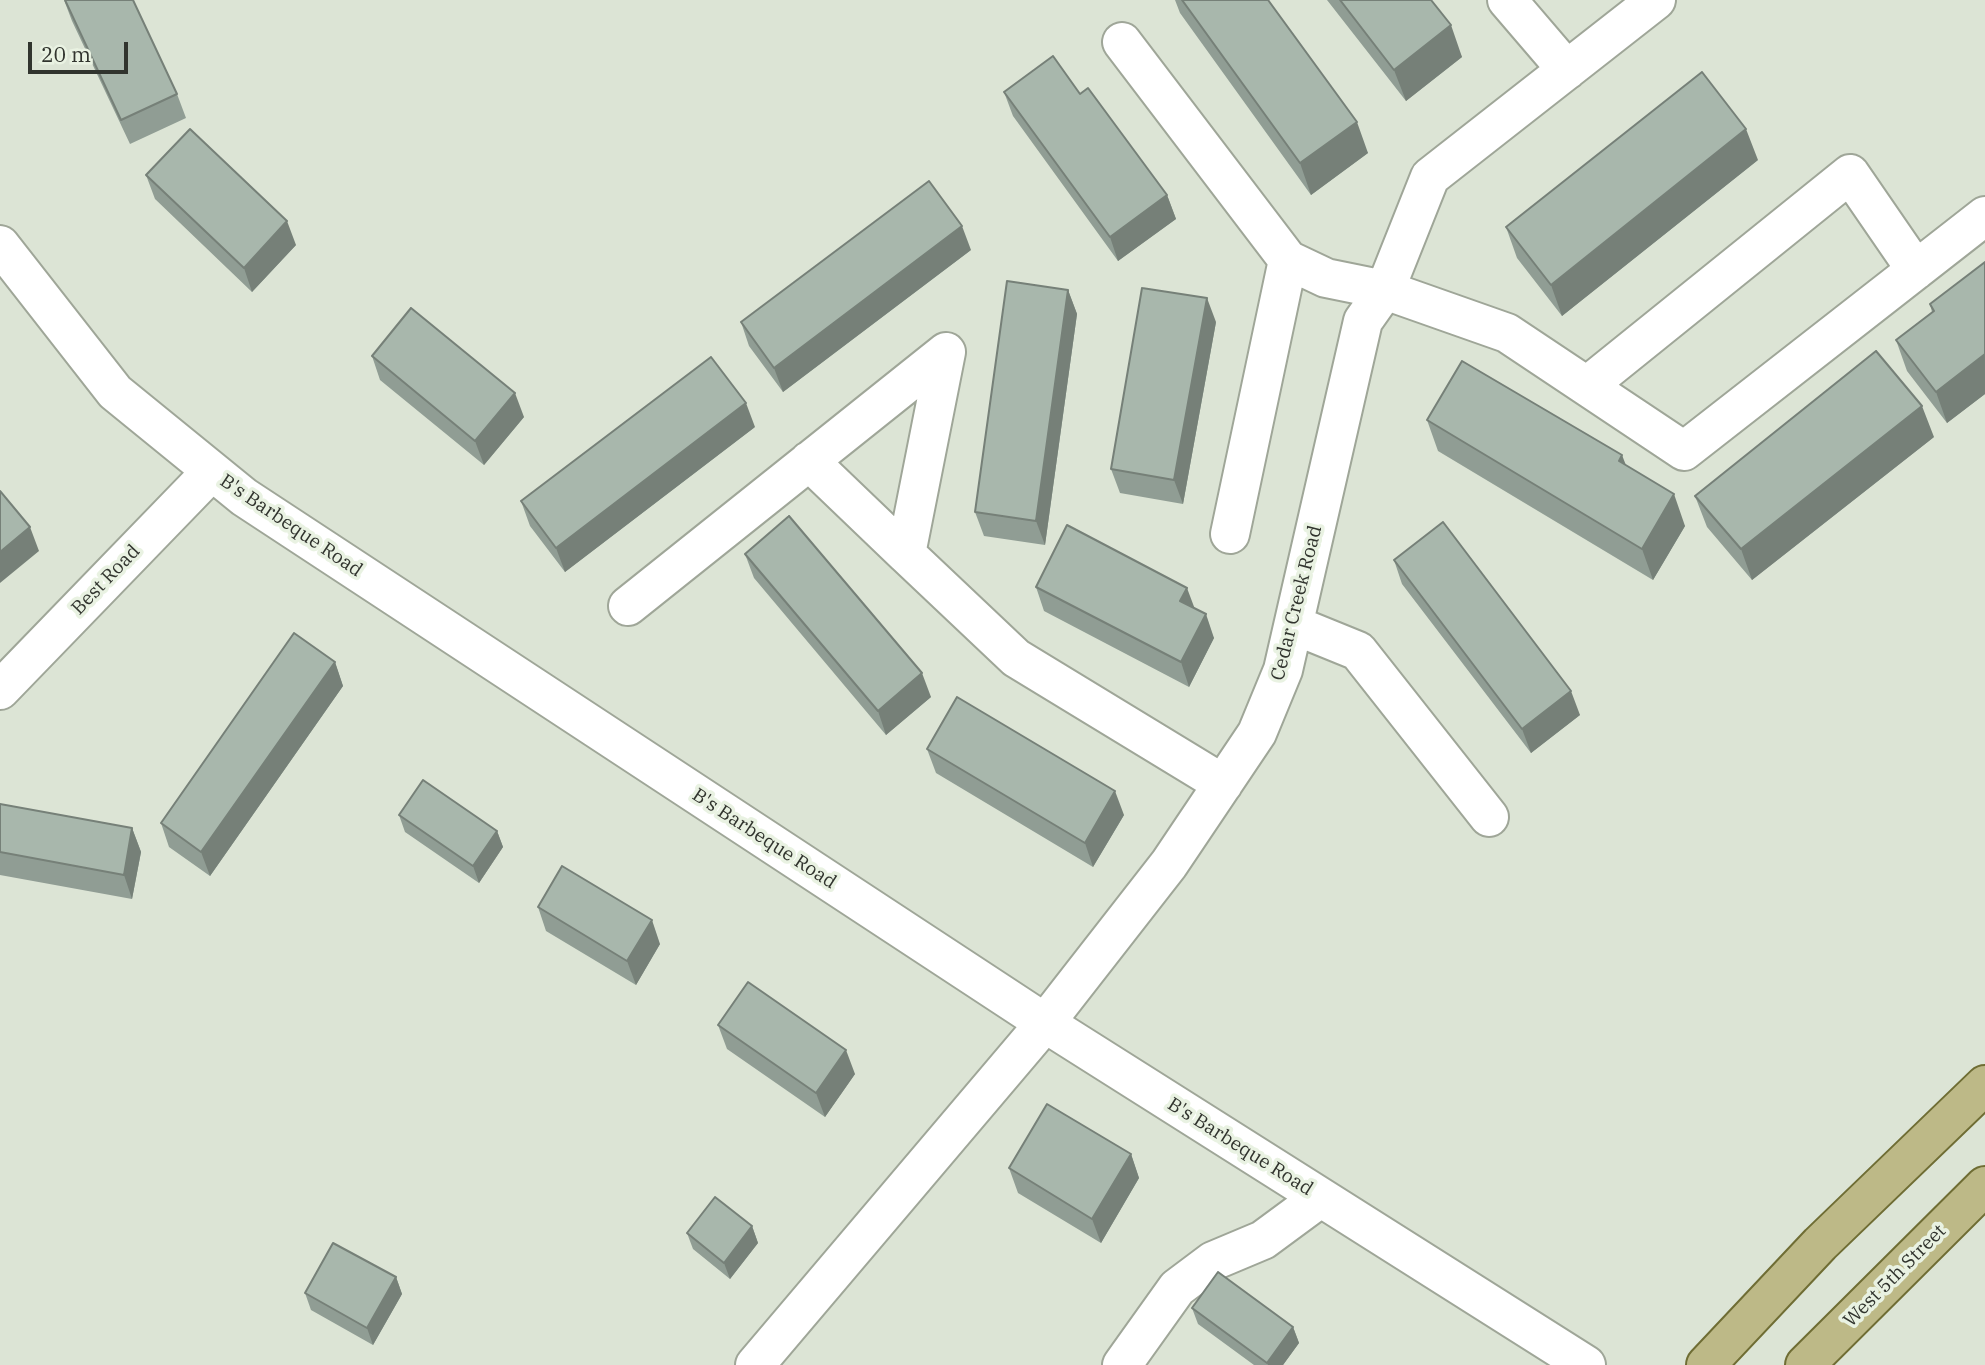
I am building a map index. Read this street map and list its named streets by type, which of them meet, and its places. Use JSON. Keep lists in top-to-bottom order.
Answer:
{
  "streets": {
    "main road": ["West 5th Street"],
    "street": ["B's Barbeque Road", "Best Road", "Cedar Creek Road"]
  },
  "crossings": [
    ["B's Barbeque Road", "Best Road"],
    ["B's Barbeque Road", "Cedar Creek Road"]
  ],
  "scale_bar": "20 m"
}
